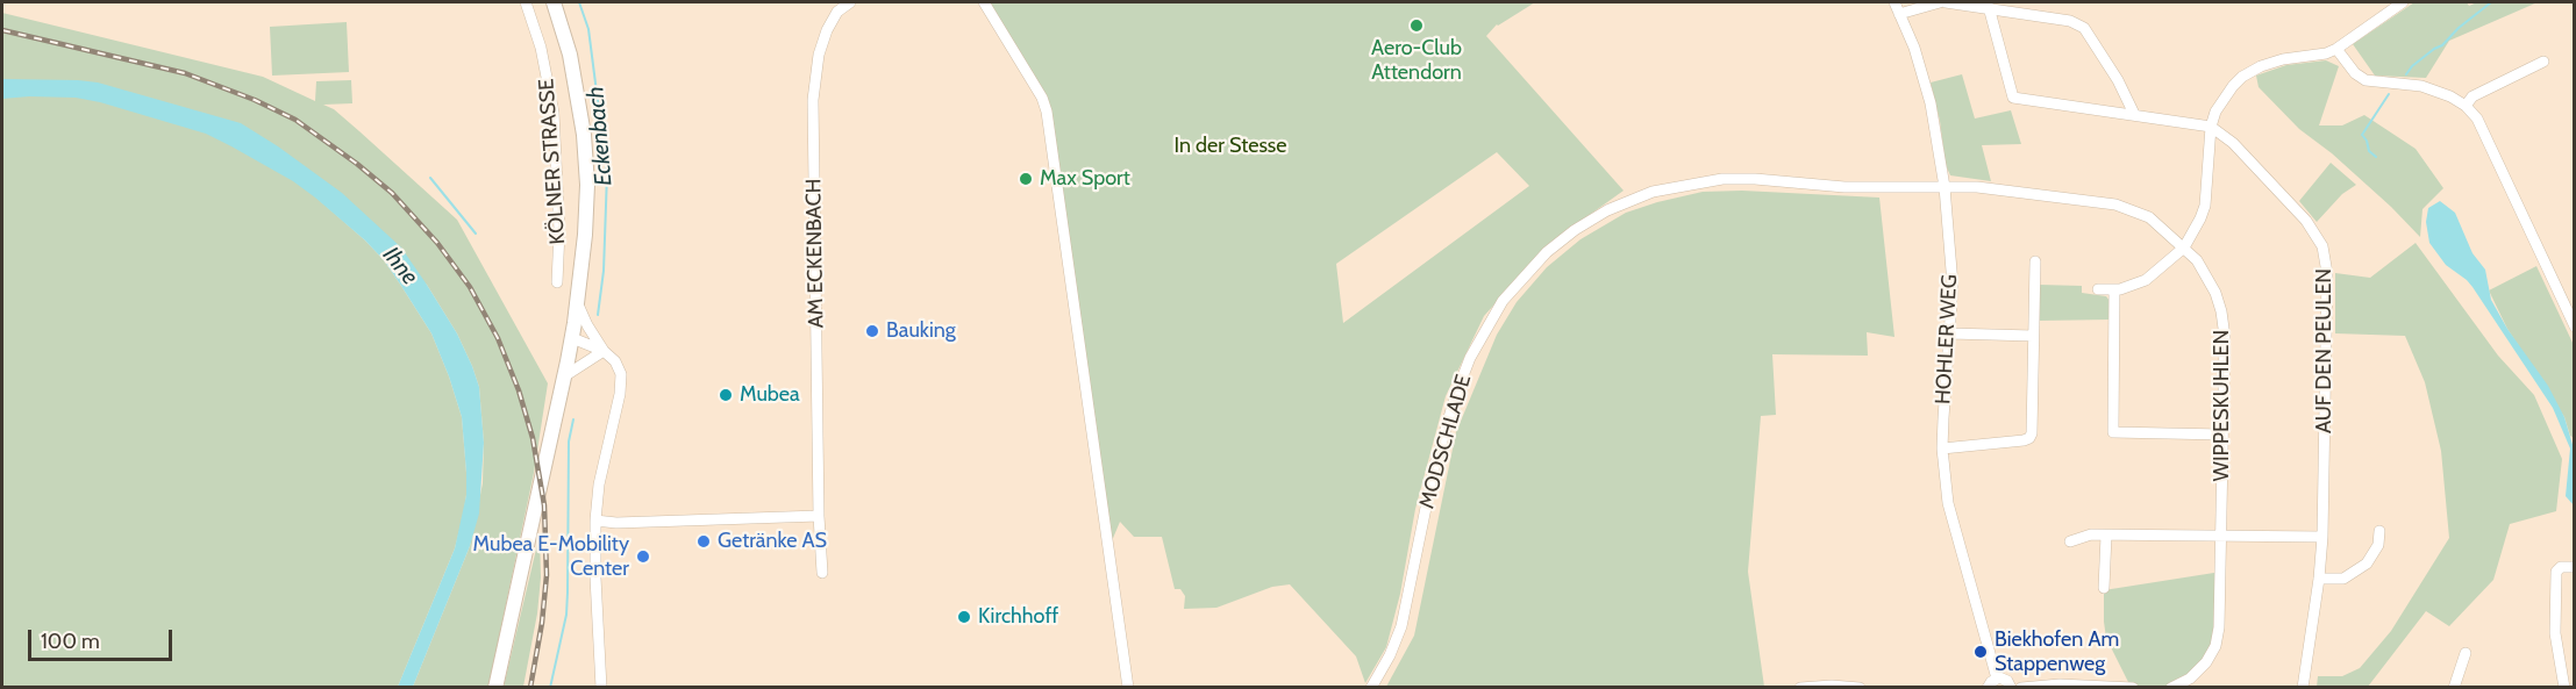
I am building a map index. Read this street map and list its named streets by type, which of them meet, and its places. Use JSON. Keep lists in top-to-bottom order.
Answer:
{
  "streets": {
    "main road": ["KÖLNER STRASSE"],
    "street": [
      "AM ECKENBACH",
      "HOHLER WEG",
      "AUF DEN PEULEN",
      "WIPPESKUHLEN",
      "MODSCHLADE"
    ]
  },
  "crossings": [
    ["HOHLER WEG", "WIPPESKUHLEN"],
    ["HOHLER WEG", "MODSCHLADE"],
    ["WIPPESKUHLEN", "MODSCHLADE"]
  ],
  "water": ["Eckenbach", "Ihne"],
  "parks": ["In der Stesse"],
  "places": [
    "Aero-Club Attendorn",
    "Max Sport",
    "Bauking",
    "Mubea",
    "Getränke AS",
    "Mubea E-Mobility Center",
    "Kirchhoff",
    "Biekhofen Am Stappenweg"
  ],
  "scale_bar": "100 m"
}
